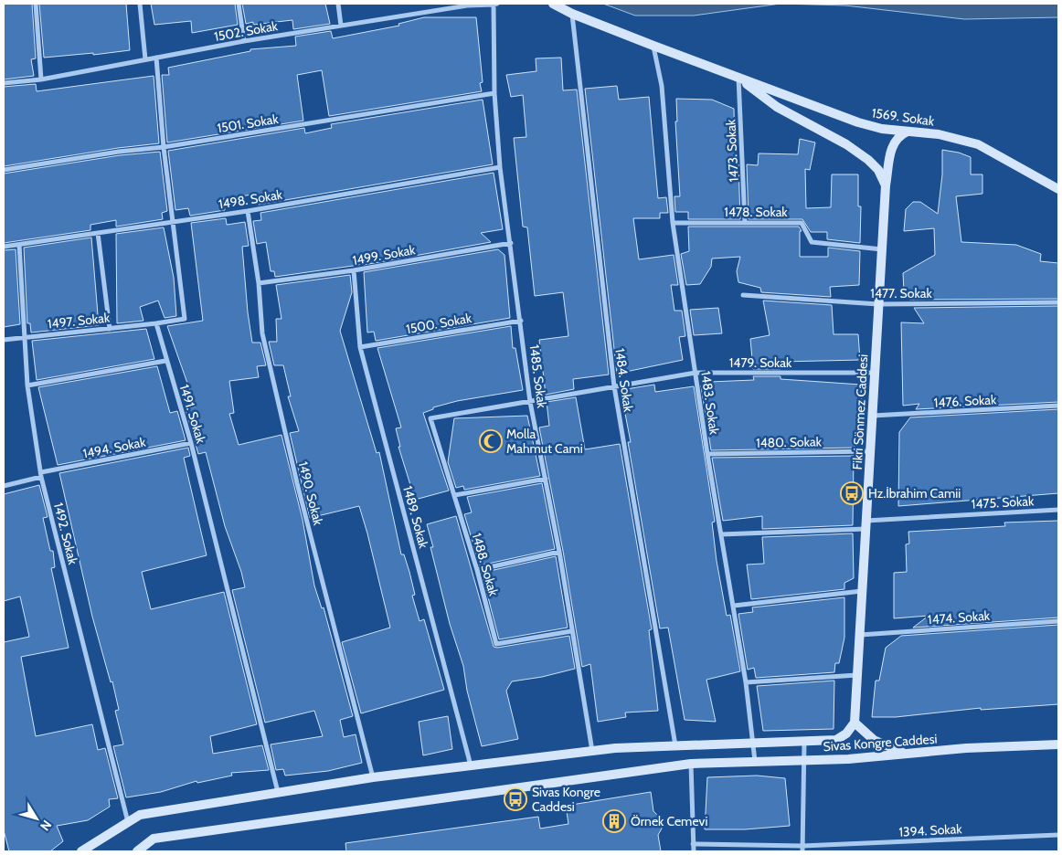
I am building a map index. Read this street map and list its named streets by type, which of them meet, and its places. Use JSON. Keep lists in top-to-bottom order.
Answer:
{
  "streets": {
    "main road": ["1569. Sokak", "Fikri Sönmez Caddesi", "Sivas Kongre Caddesi"],
    "street": [
      "1502. Sokak",
      "1501. Sokak",
      "1473. Sokak",
      "1498. Sokak",
      "1478. Sokak",
      "1499. Sokak",
      "1477. Sokak",
      "1497. Sokak",
      "1500. Sokak",
      "1479. Sokak",
      "1485. Sokak",
      "1484. Sokak",
      "1476. Sokak",
      "1483. Sokak",
      "1491. Sokak",
      "1480. Sokak",
      "1494. Sokak",
      "1490. Sokak",
      "1475. Sokak",
      "1489. Sokak",
      "1492. Sokak",
      "1488. Sokak",
      "1474. Sokak",
      "1394. Sokak"
    ]
  },
  "crossings": [
    ["1502. Sokak", "1485. Sokak"],
    ["1569. Sokak", "1473. Sokak"],
    ["1569. Sokak", "1484. Sokak"],
    ["1569. Sokak", "1483. Sokak"],
    ["1569. Sokak", "Fikri Sönmez Caddesi"],
    ["1501. Sokak", "1485. Sokak"],
    ["1473. Sokak", "1478. Sokak"],
    ["1498. Sokak", "1485. Sokak"],
    ["1498. Sokak", "1490. Sokak"],
    ["1498. Sokak", "1492. Sokak"],
    ["1478. Sokak", "1483. Sokak"],
    ["1478. Sokak", "Fikri Sönmez Caddesi"],
    ["1499. Sokak", "1485. Sokak"],
    ["1499. Sokak", "1490. Sokak"],
    ["1499. Sokak", "1489. Sokak"],
    ["1477. Sokak", "Fikri Sönmez Caddesi"],
    ["1497. Sokak", "1491. Sokak"],
    ["1497. Sokak", "1492. Sokak"],
    ["1500. Sokak", "1485. Sokak"],
    ["1500. Sokak", "1489. Sokak"],
    ["1479. Sokak", "1485. Sokak"],
    ["1479. Sokak", "1484. Sokak"],
    ["1479. Sokak", "1483. Sokak"],
    ["1479. Sokak", "Fikri Sönmez Caddesi"],
    ["1479. Sokak", "1488. Sokak"],
    ["1485. Sokak", "1488. Sokak"],
    ["1485. Sokak", "Sivas Kongre Caddesi"],
    ["1484. Sokak", "Sivas Kongre Caddesi"],
    ["1476. Sokak", "Fikri Sönmez Caddesi"],
    ["1483. Sokak", "1480. Sokak"],
    ["1483. Sokak", "1475. Sokak"],
    ["1483. Sokak", "Sivas Kongre Caddesi"],
    ["Fikri Sönmez Caddesi", "1480. Sokak"],
    ["Fikri Sönmez Caddesi", "1475. Sokak"],
    ["Fikri Sönmez Caddesi", "1474. Sokak"],
    ["Fikri Sönmez Caddesi", "Sivas Kongre Caddesi"],
    ["1491. Sokak", "1494. Sokak"],
    ["1491. Sokak", "Sivas Kongre Caddesi"],
    ["1494. Sokak", "1492. Sokak"],
    ["1490. Sokak", "Sivas Kongre Caddesi"],
    ["1489. Sokak", "Sivas Kongre Caddesi"],
    ["1492. Sokak", "Sivas Kongre Caddesi"]
  ],
  "places": {
    "mosque": ["Molla Mahmut Cami"],
    "bus stop": ["Hz.İbrahim Camii", "Sivas Kongre Caddesi"],
    "building": ["Örnek Cemevi"]
  },
  "north": "bottom right"
}
